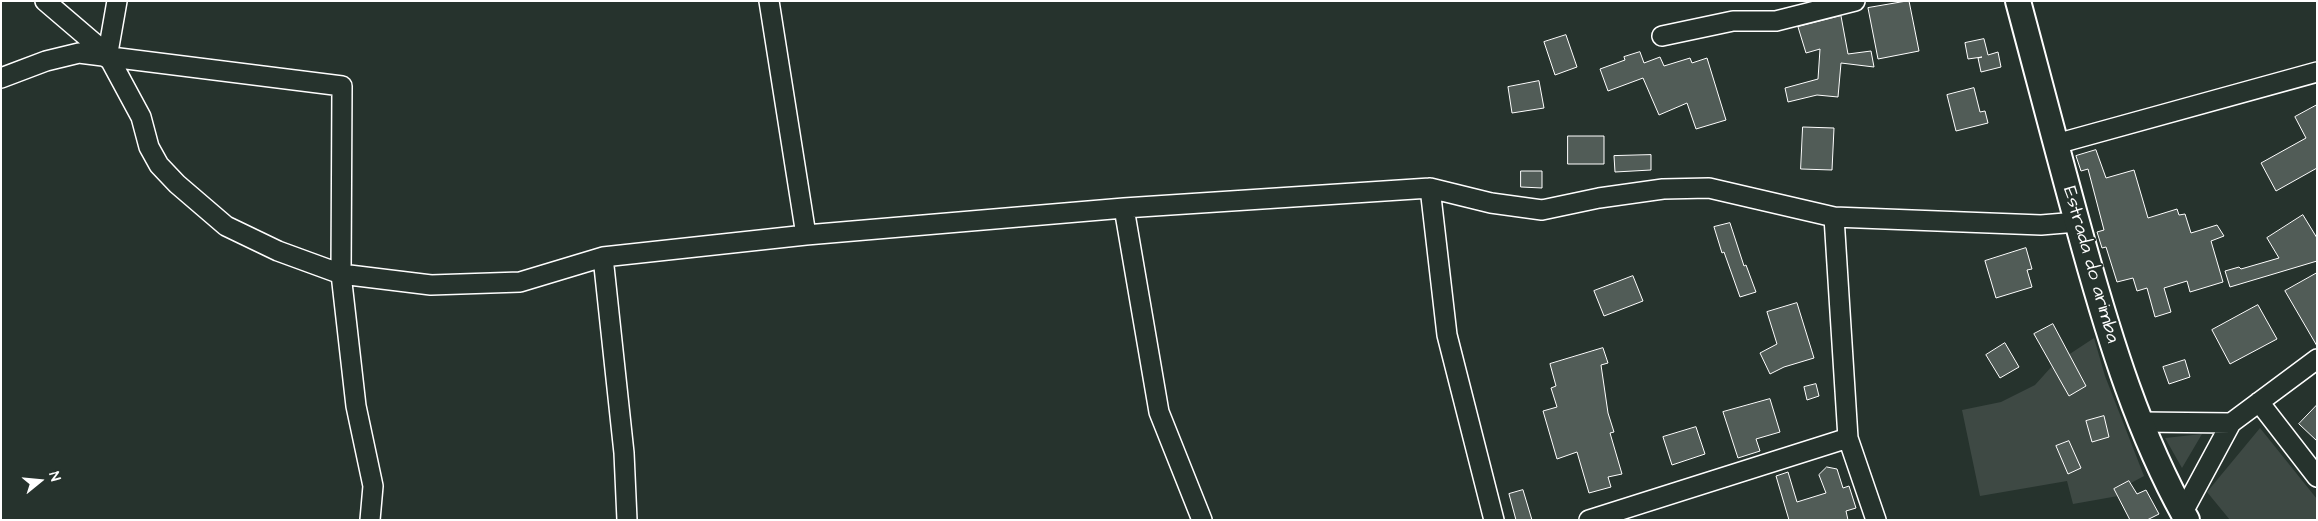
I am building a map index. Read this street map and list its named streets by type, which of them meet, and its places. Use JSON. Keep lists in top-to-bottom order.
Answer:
{
  "streets": {
    "main road": ["Estrada do arimba"]
  },
  "north": "right"
}
